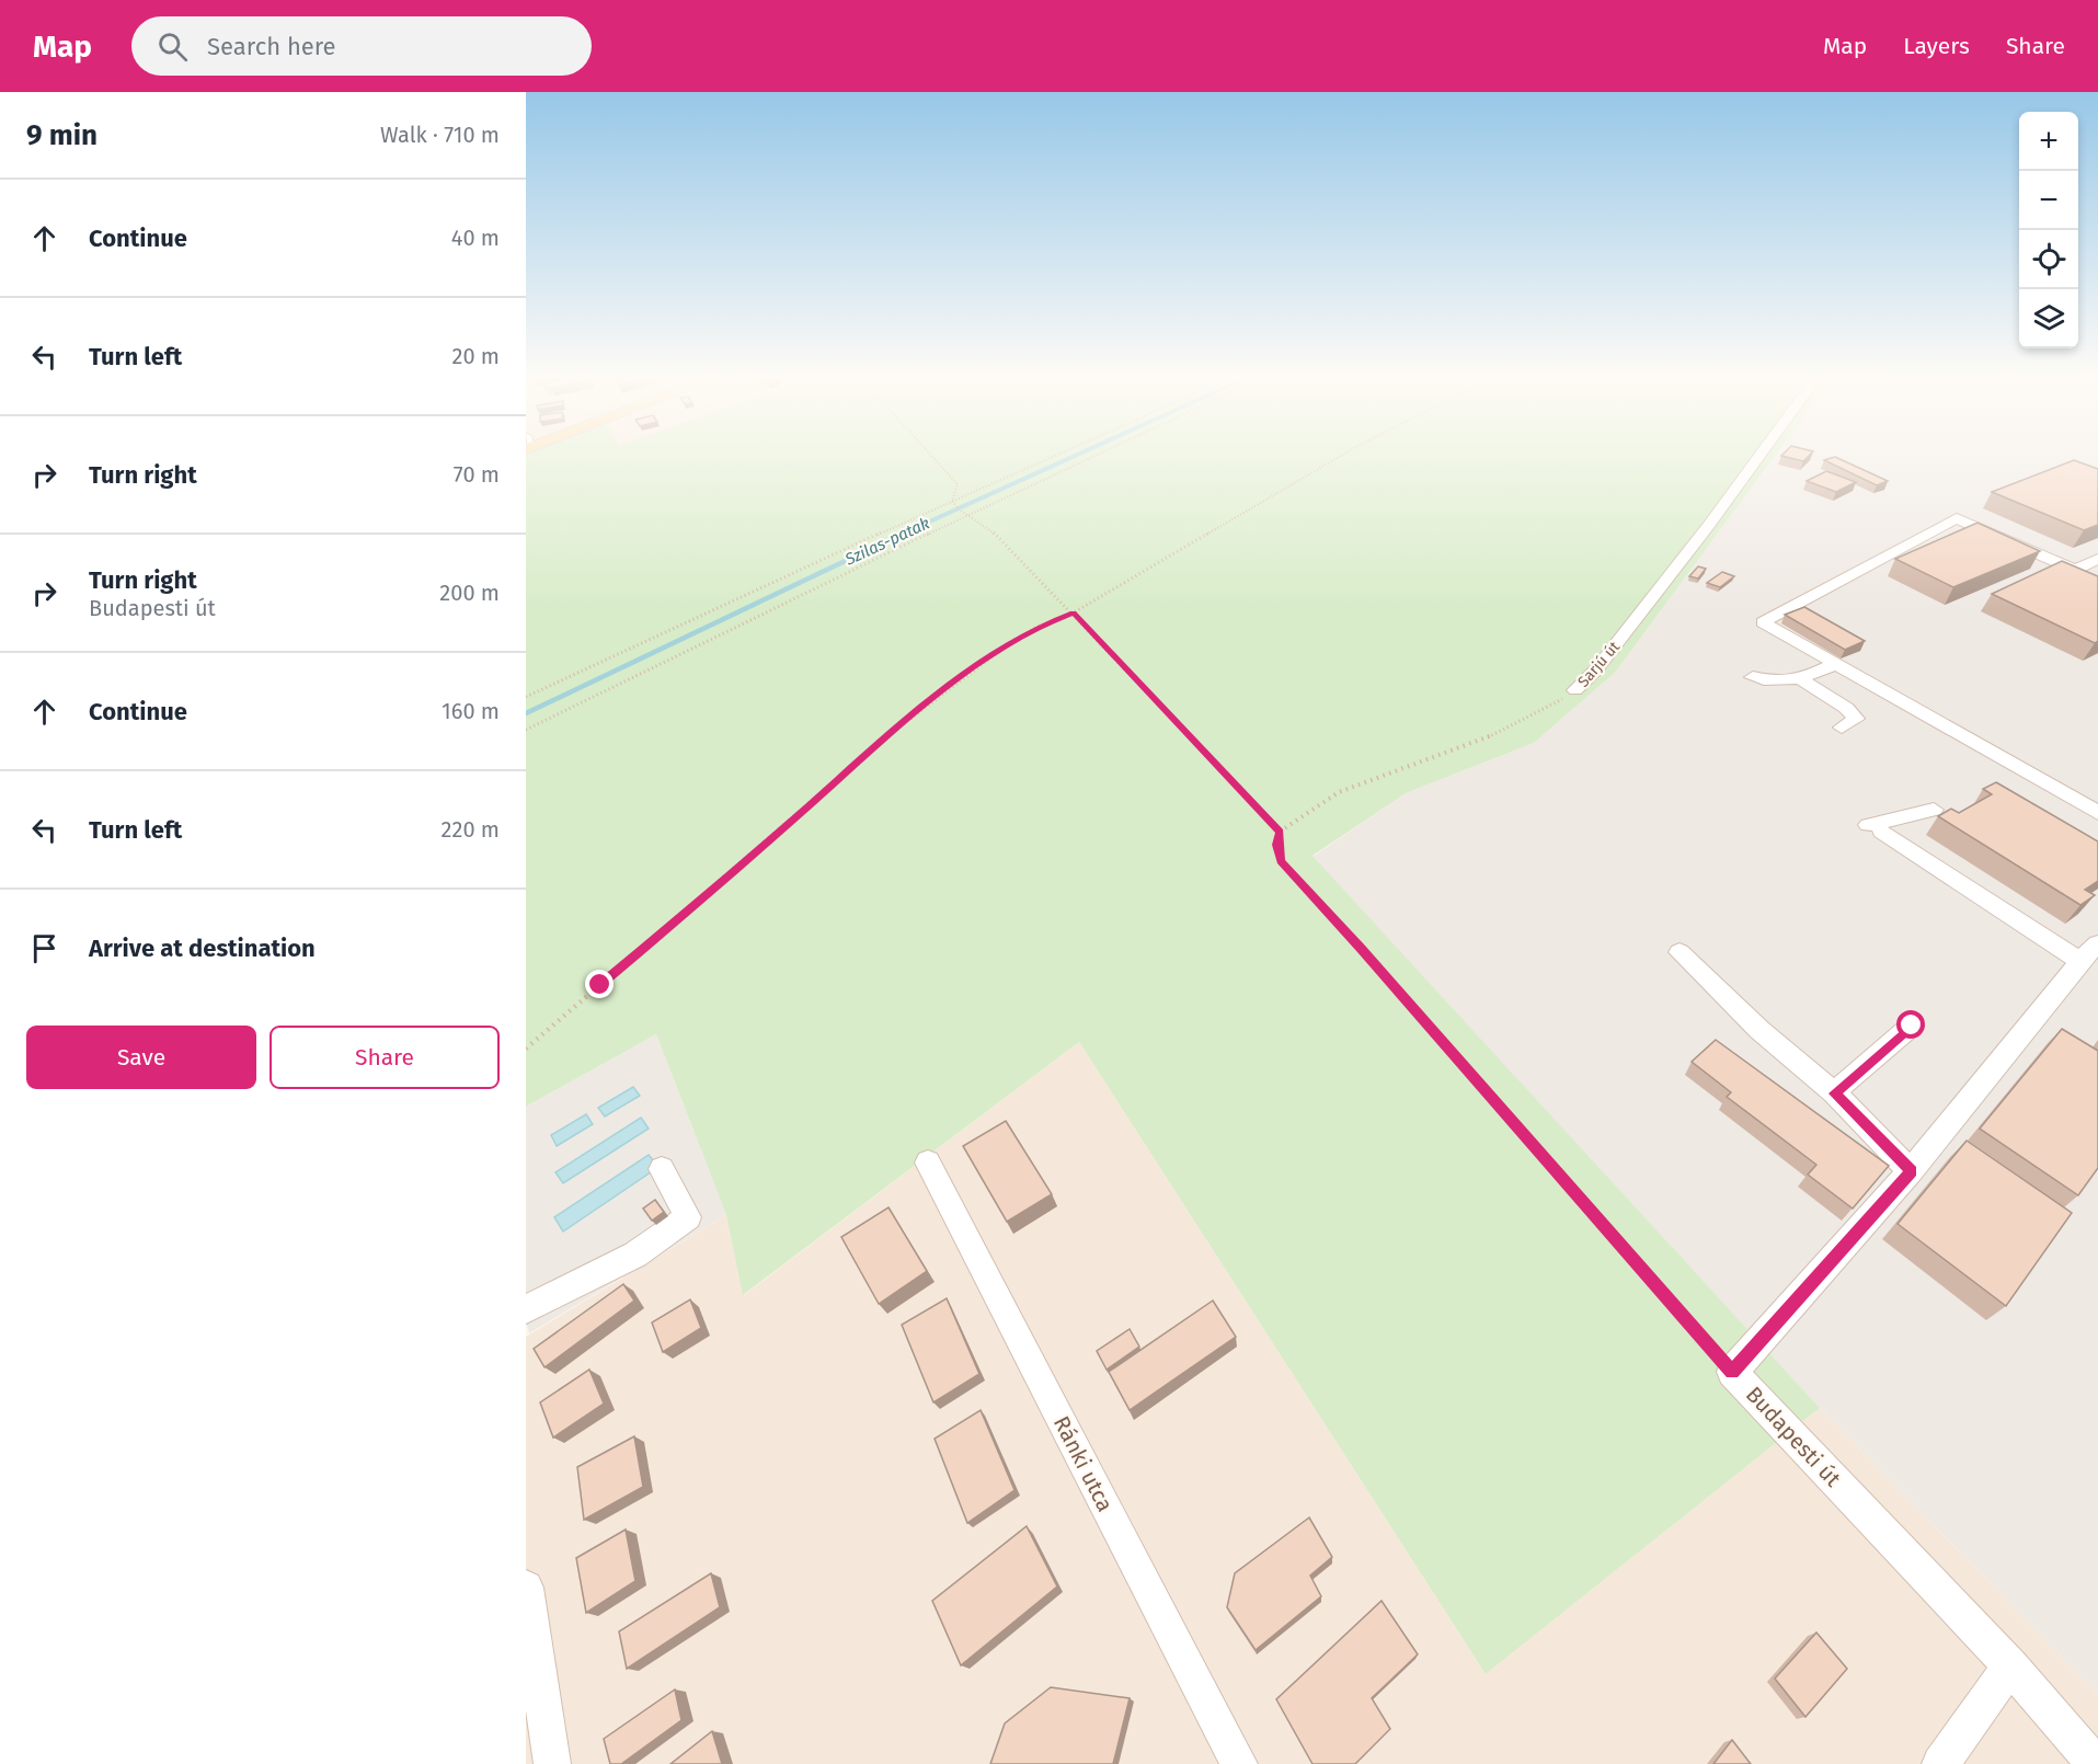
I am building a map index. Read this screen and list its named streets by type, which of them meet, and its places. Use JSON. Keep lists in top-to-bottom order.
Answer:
{
  "streets": {
    "street": ["Sarjú út", "Budapesti út", "Ránki utca"]
  },
  "crossings": [
    ["Sarjú út", "Budapesti út"]
  ],
  "water": ["Szilas-patak"],
  "page": {
    "header": "Map",
    "search": "Search here",
    "nav": ["Map", "Layers", "Share"],
    "heading": ["9 min", "Walk · 710 m"],
    "map_buttons": ["+", "−"],
    "list": [
      ["Continue", "40 m"],
      ["Turn left", "20 m"],
      ["Turn right", "70 m"],
      ["Turn right", "Budapesti út", "200 m"],
      ["Continue", "160 m"],
      ["Turn left", "220 m"],
      "Arrive at destination"
    ],
    "buttons": ["Save", "Share"]
  }
}
